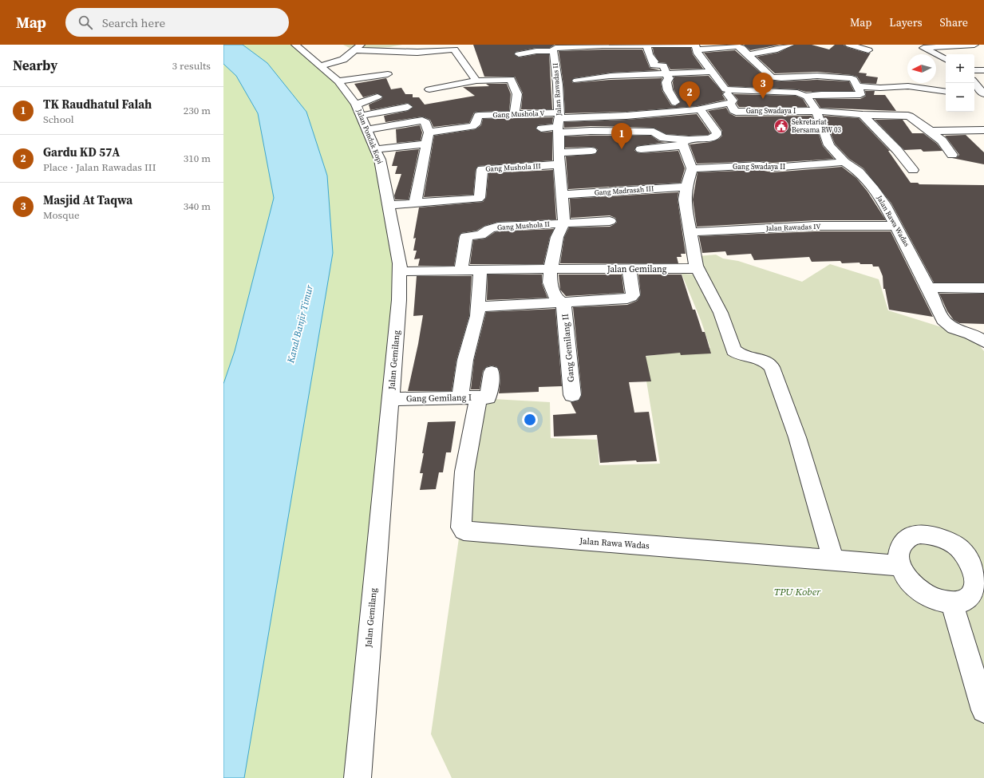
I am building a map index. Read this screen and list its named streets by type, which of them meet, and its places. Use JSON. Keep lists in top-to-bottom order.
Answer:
{
  "streets": {
    "street": [
      "Jalan Rawadas II",
      "Gang Swadaya I",
      "Gang Mushola V",
      "Jalan Pondak Kopi",
      "Gang Swadaya II",
      "Gang Mushola III",
      "Gang Madrasah III",
      "Jalan Rawa Wadas",
      "Gang Mushola II",
      "Jalan Rawadas IV",
      "Jalan Gemilang",
      "Gang Gemilang II",
      "Gang Gemilang I"
    ]
  },
  "crossings": [
    ["Jalan Rawadas II", "Gang Mushola V"],
    ["Jalan Rawadas II", "Gang Mushola III"],
    ["Jalan Rawadas II", "Gang Madrasah III"],
    ["Jalan Rawadas II", "Gang Mushola II"],
    ["Gang Swadaya I", "Jalan Rawa Wadas"],
    ["Jalan Pondak Kopi", "Jalan Gemilang"],
    ["Gang Swadaya II", "Jalan Rawa Wadas"],
    ["Jalan Rawa Wadas", "Jalan Rawadas IV"],
    ["Jalan Rawa Wadas", "Gang Gemilang I"],
    ["Gang Mushola II", "Jalan Gemilang"],
    ["Jalan Gemilang", "Gang Gemilang II"],
    ["Jalan Gemilang", "Gang Gemilang I"]
  ],
  "water": ["Kanal Banjir Timur"],
  "parks": ["TPU Kober"],
  "places": {
    "public building": ["Sekretariat Bersama RW 03"]
  },
  "north": "left",
  "page": {
    "header": "Map",
    "search": "Search here",
    "nav": ["Map", "Layers", "Share"],
    "heading": ["Nearby", "3 results"],
    "map_buttons": ["+", "−"],
    "pins": ["3", "2", "1"],
    "list": [
      {
        "mark": "1",
        "name": "TK Raudhatul Falah",
        "note": "School",
        "value": "230 m"
      },
      {
        "mark": "2",
        "name": "Gardu KD 57A",
        "note": "Place · Jalan Rawadas III",
        "value": "310 m"
      },
      {
        "mark": "3",
        "name": "Masjid At Taqwa",
        "note": "Mosque",
        "value": "340 m"
      }
    ]
  }
}
